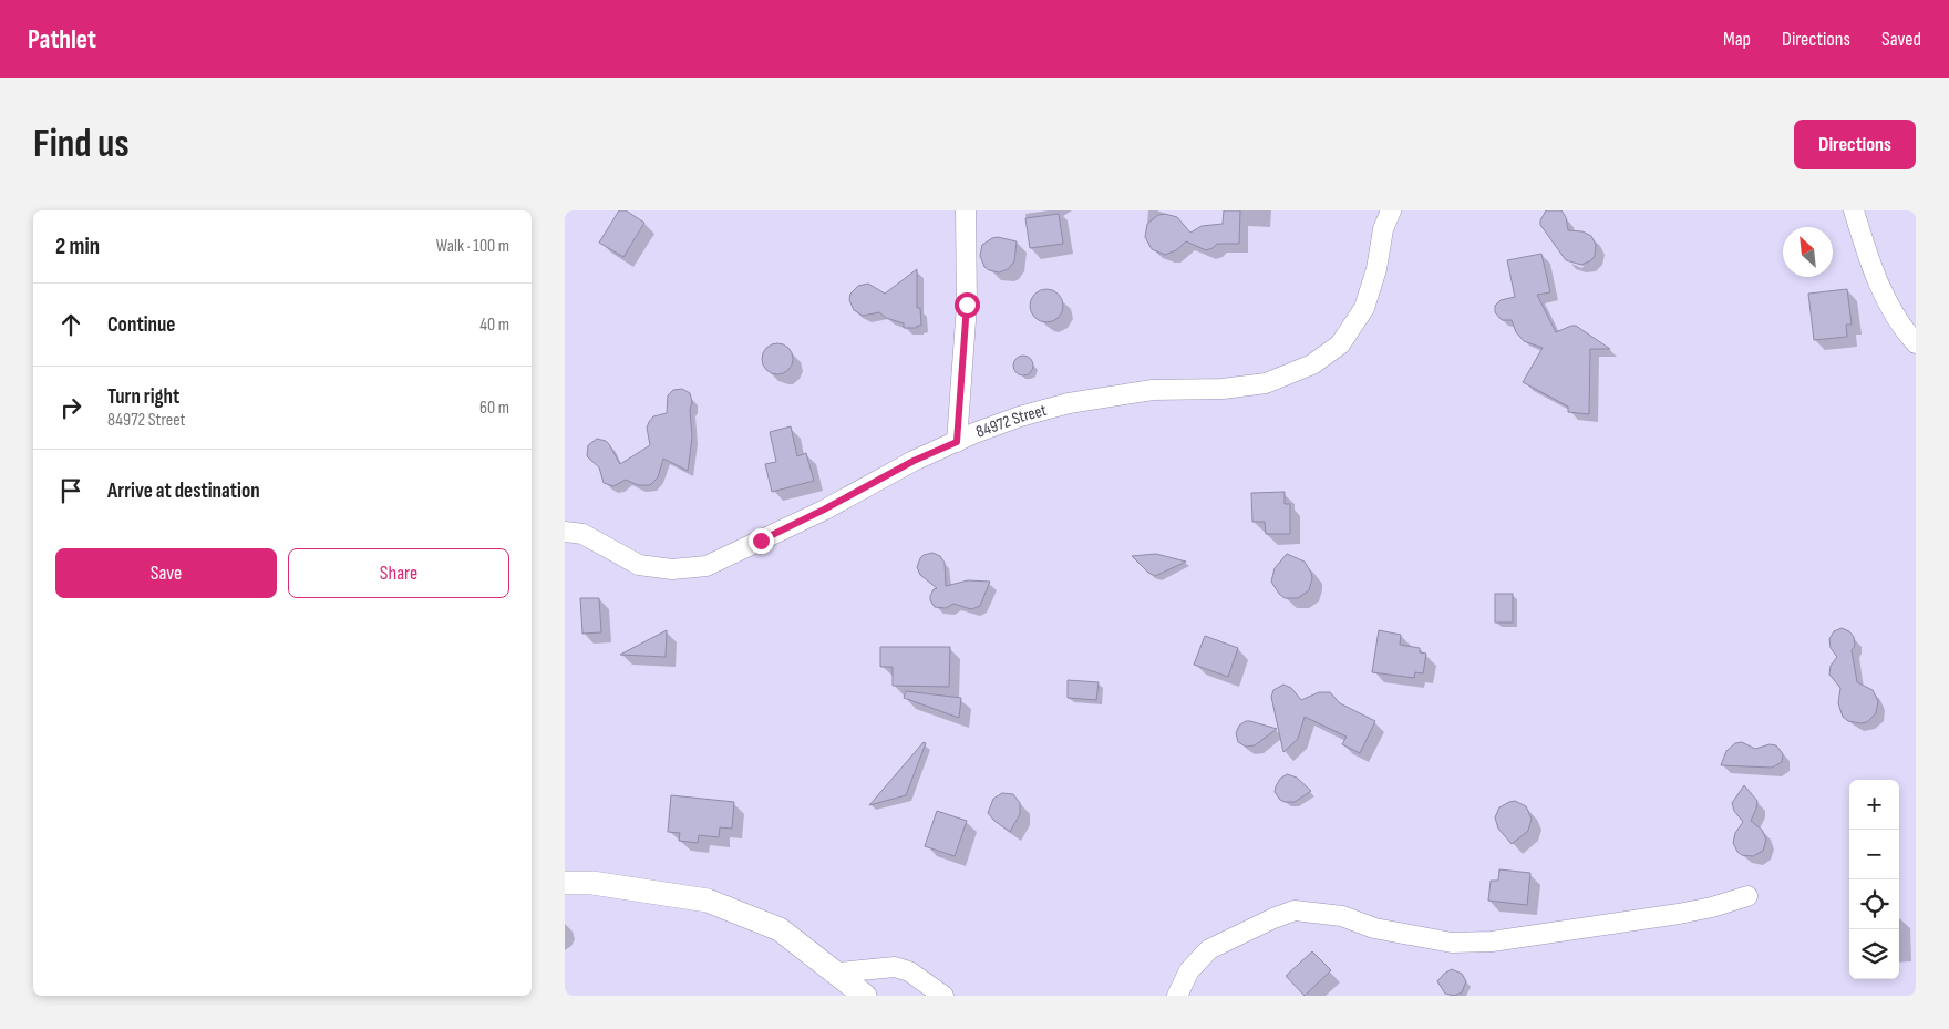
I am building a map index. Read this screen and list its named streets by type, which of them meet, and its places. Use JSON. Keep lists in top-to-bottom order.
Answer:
{
  "streets": {
    "street": ["84972 Street"]
  },
  "north": "top left",
  "page": {
    "header": "Pathlet",
    "nav": ["Map", "Directions", "Saved"],
    "buttons": [
      "Directions",
      ["Save", "Share"]
    ],
    "title": "Find us",
    "heading": ["2 min", "Walk · 100 m"],
    "list": [
      ["Continue", "40 m"],
      ["Turn right", "84972 Street", "60 m"],
      "Arrive at destination"
    ],
    "map_buttons": ["+", "−"]
  }
}
